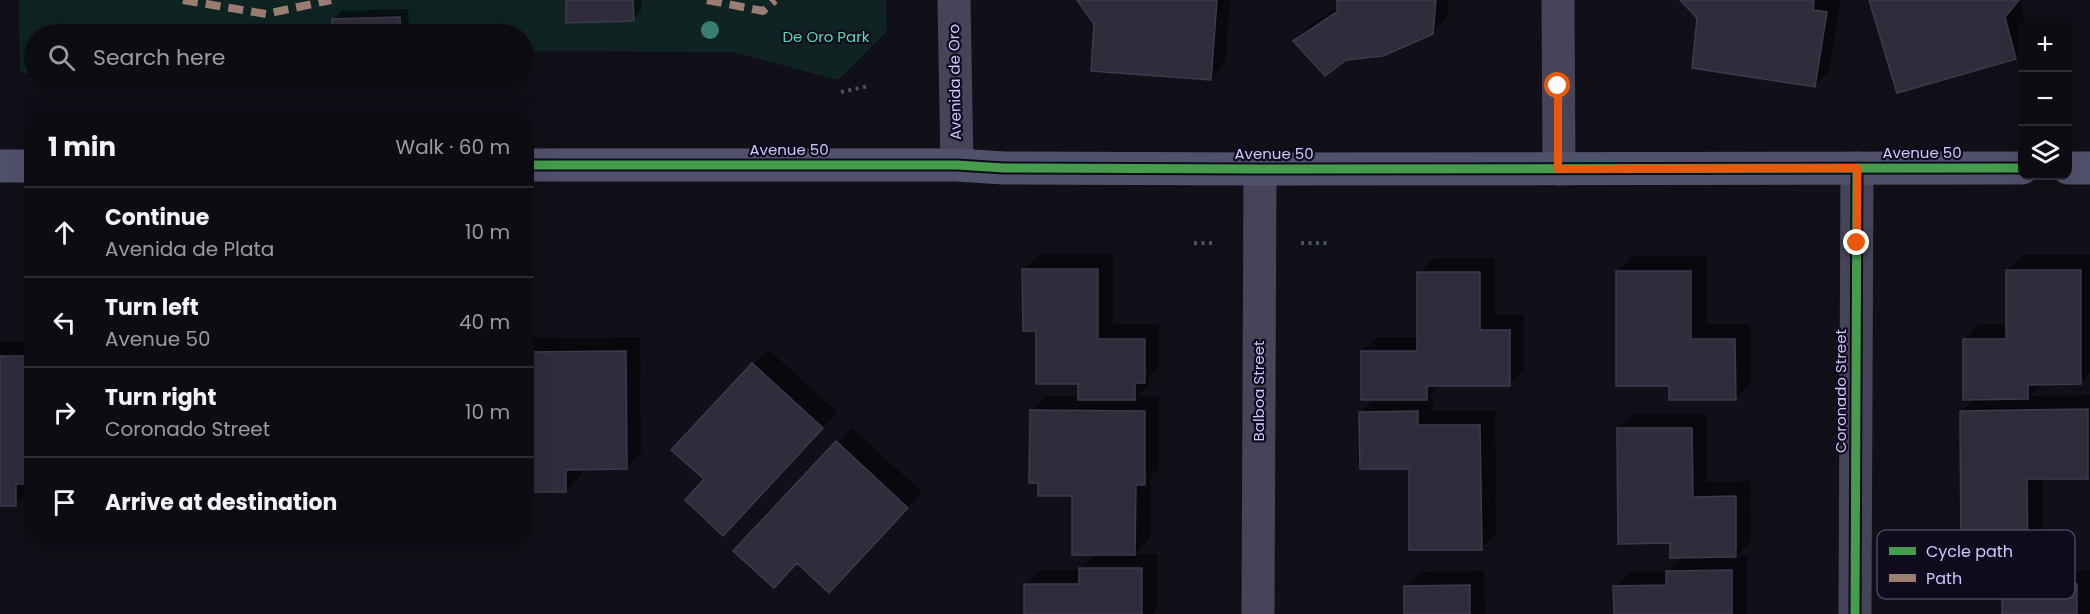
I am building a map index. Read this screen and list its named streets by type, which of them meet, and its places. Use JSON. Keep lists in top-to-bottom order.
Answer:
{
  "streets": {
    "main road": ["Avenue 50"],
    "street": ["Avenida de Oro", "Balboa Street", "Coronado Street"]
  },
  "crossings": [
    ["Avenida de Oro", "Avenue 50"],
    ["Avenue 50", "Balboa Street"],
    ["Avenue 50", "Coronado Street"]
  ],
  "parks": ["De Oro Park"],
  "legend": ["Cycle path", "Path"],
  "page": {
    "map_buttons": ["+", "−"],
    "search": "Search here",
    "heading": ["1 min", "Walk · 60 m"],
    "list": [
      ["Continue", "Avenida de Plata", "10 m"],
      ["Turn left", "Avenue 50", "40 m"],
      ["Turn right", "Coronado Street", "10 m"],
      "Arrive at destination"
    ]
  }
}
